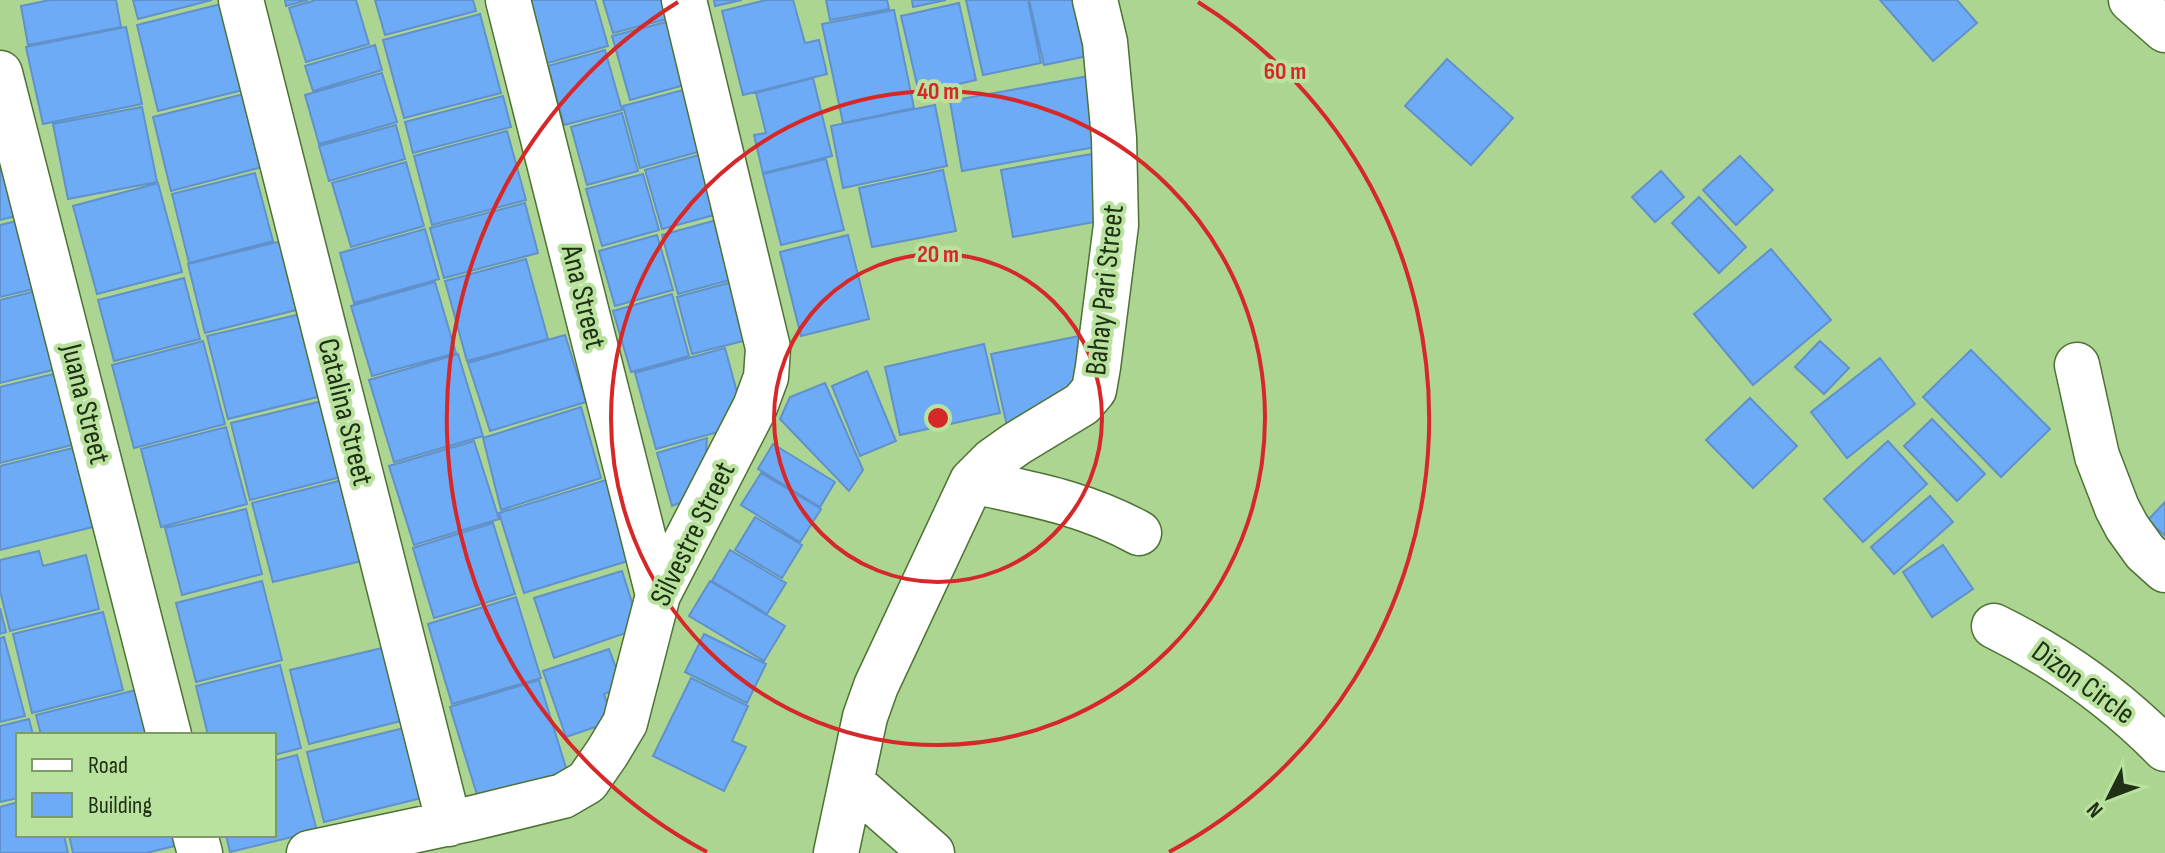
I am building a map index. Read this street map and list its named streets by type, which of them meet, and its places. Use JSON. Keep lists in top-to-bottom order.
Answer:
{
  "streets": {
    "street": [
      "Bahay Pari Street",
      "Ana Street",
      "Juana Street",
      "Catalina Street",
      "Silvestre Street",
      "Dizon Circle"
    ]
  },
  "crossings": [
    ["Ana Street", "Silvestre Street"],
    ["Catalina Street", "Silvestre Street"]
  ],
  "legend": ["Road", "Building"],
  "north": "bottom left",
  "rings": ["60 m", "40 m", "20 m"]
}
